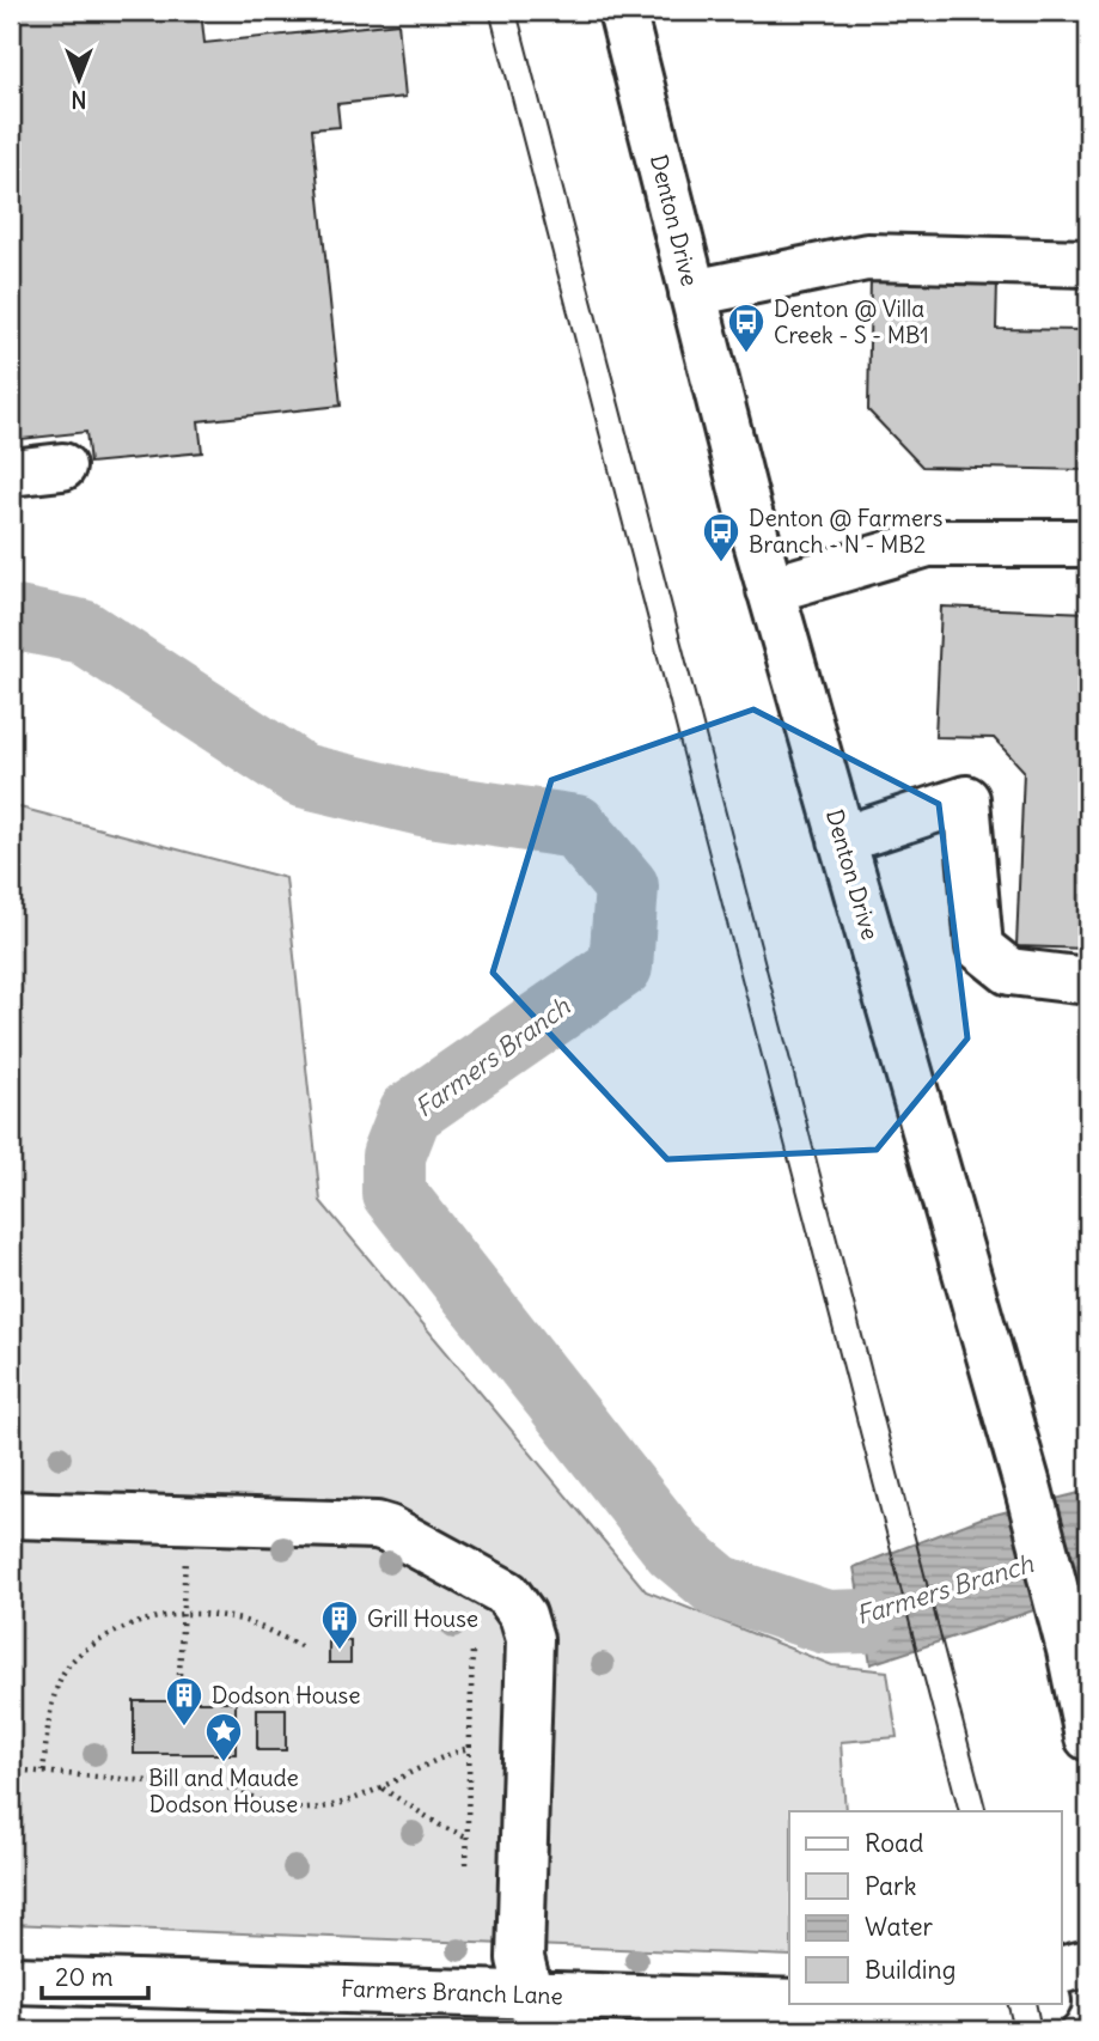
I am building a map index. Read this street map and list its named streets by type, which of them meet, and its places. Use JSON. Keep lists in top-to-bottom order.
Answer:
{
  "streets": {
    "street": ["Denton Drive", "Farmers Branch Lane"]
  },
  "water": ["Farmers Branch"],
  "places": {
    "bus stop": ["Denton @ Villa Creek - S - MB1", "Denton @ Farmers Branch - N - MB2"],
    "building": ["Grill House", "Dodson House"],
    "place": ["Bill and Maude Dodson House"]
  },
  "legend": [
    "Road",
    "Park",
    "Water",
    "Building"
  ],
  "scale_bar": "20 m",
  "north": "bottom"
}
